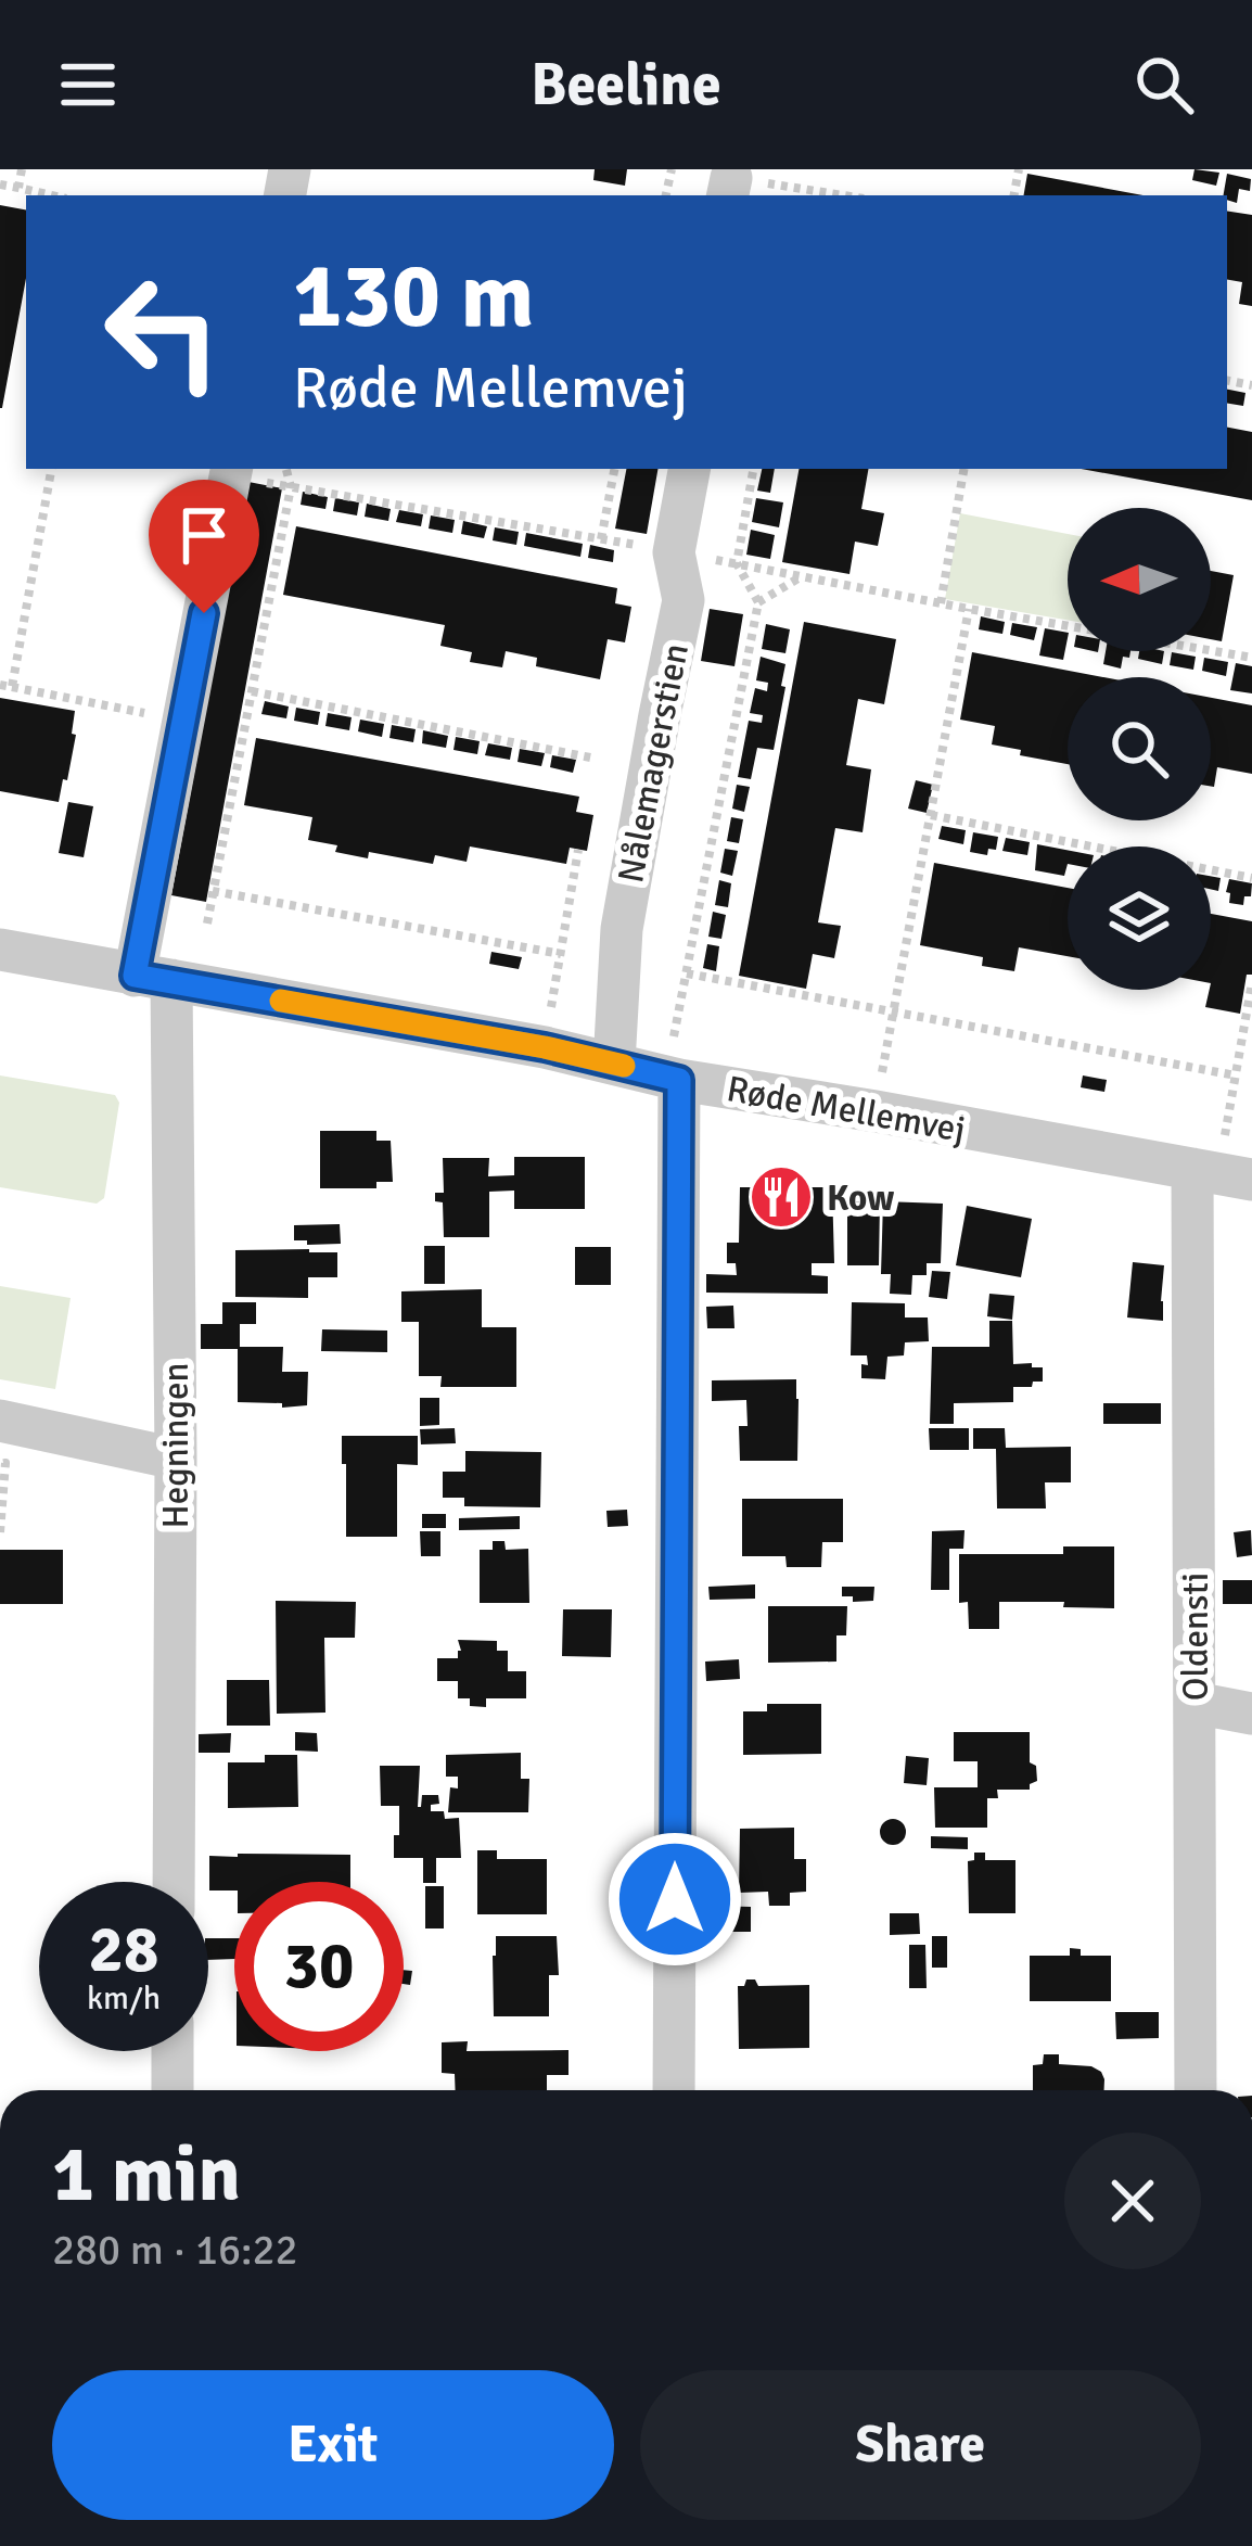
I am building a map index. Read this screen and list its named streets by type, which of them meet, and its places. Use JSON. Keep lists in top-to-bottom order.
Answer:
{
  "streets": {
    "street": [
      "Nålemagerstien",
      "Røde Mellemvej",
      "Hegningen",
      "Oldensti"
    ]
  },
  "crossings": [
    ["Nålemagerstien", "Røde Mellemvej"],
    ["Røde Mellemvej", "Hegningen"],
    ["Røde Mellemvej", "Oldensti"]
  ],
  "places": {
    "restaurant": ["Kow"]
  },
  "north": "left",
  "page": {
    "header": "Beeline",
    "turn": ["130 m", "Røde Mellemvej"],
    "speed": "28 km/h",
    "limit": "30",
    "heading": ["1 min", "280 m · 16:22"],
    "buttons": ["Exit", "Share"]
  }
}
